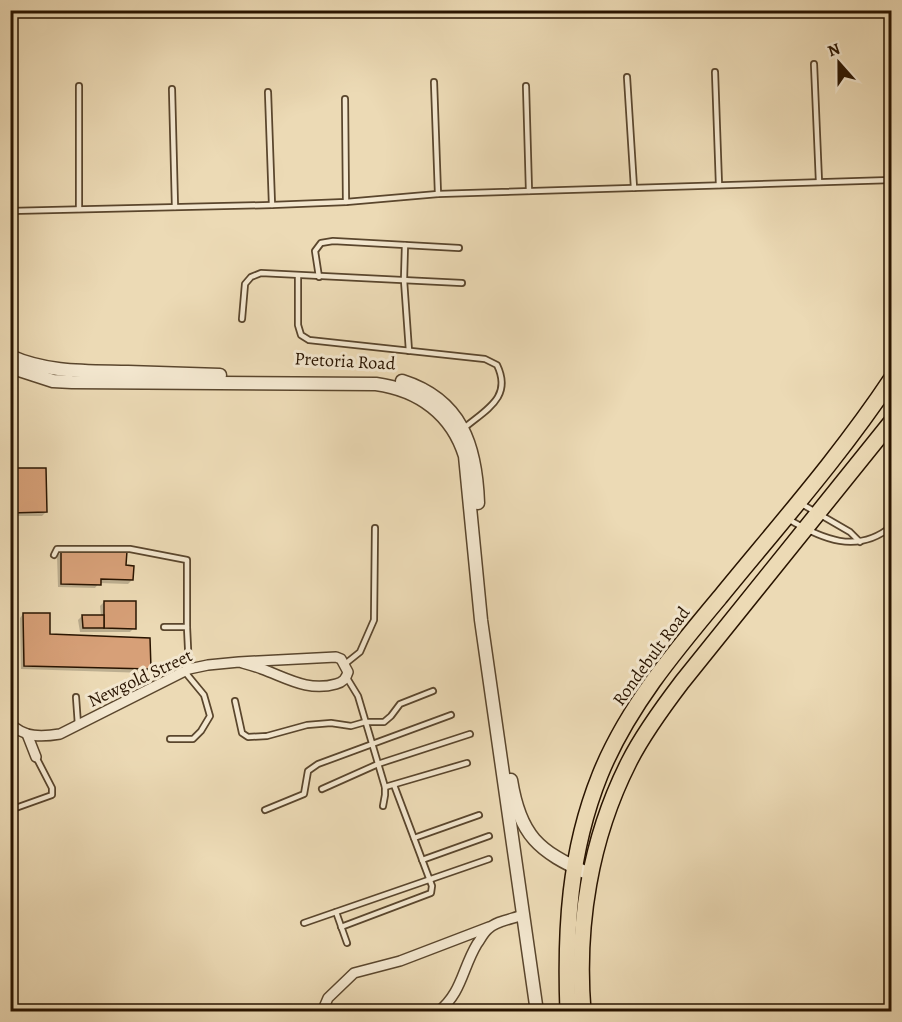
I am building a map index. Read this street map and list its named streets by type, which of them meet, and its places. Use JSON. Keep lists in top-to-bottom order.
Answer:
{
  "streets": {
    "main road": ["Rondebult Road"],
    "street": ["Pretoria Road", "Newgold Street"]
  },
  "north": "top"
}
